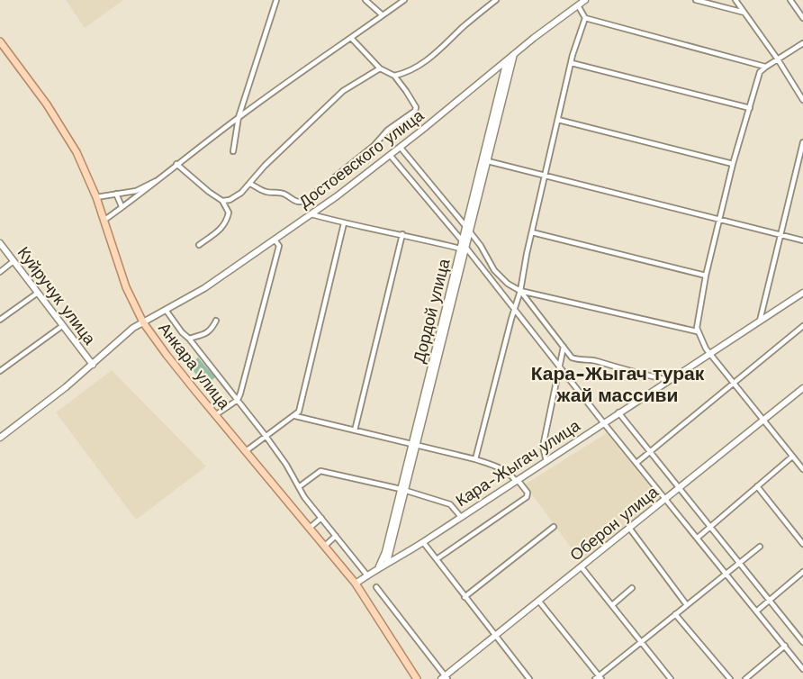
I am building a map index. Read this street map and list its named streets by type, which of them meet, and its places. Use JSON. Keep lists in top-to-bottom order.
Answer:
{
  "streets": {
    "main road": ["Анкара улица"],
    "street": [
      "Достоевского улица",
      "Куйручук улица",
      "Дордой улица",
      "Кара-Жыгач улица",
      "Оберон улица"
    ]
  },
  "crossings": [
    ["Достоевского улица", "Куйручук улица"],
    ["Достоевского улица", "Дордой улица"],
    ["Достоевского улица", "Анкара улица"],
    ["Дордой улица", "Кара-Жыгач улица"],
    ["Анкара улица", "Кара-Жыгач улица"]
  ],
  "districts": ["Кара-Жыгач турак жай массиви"]
}
